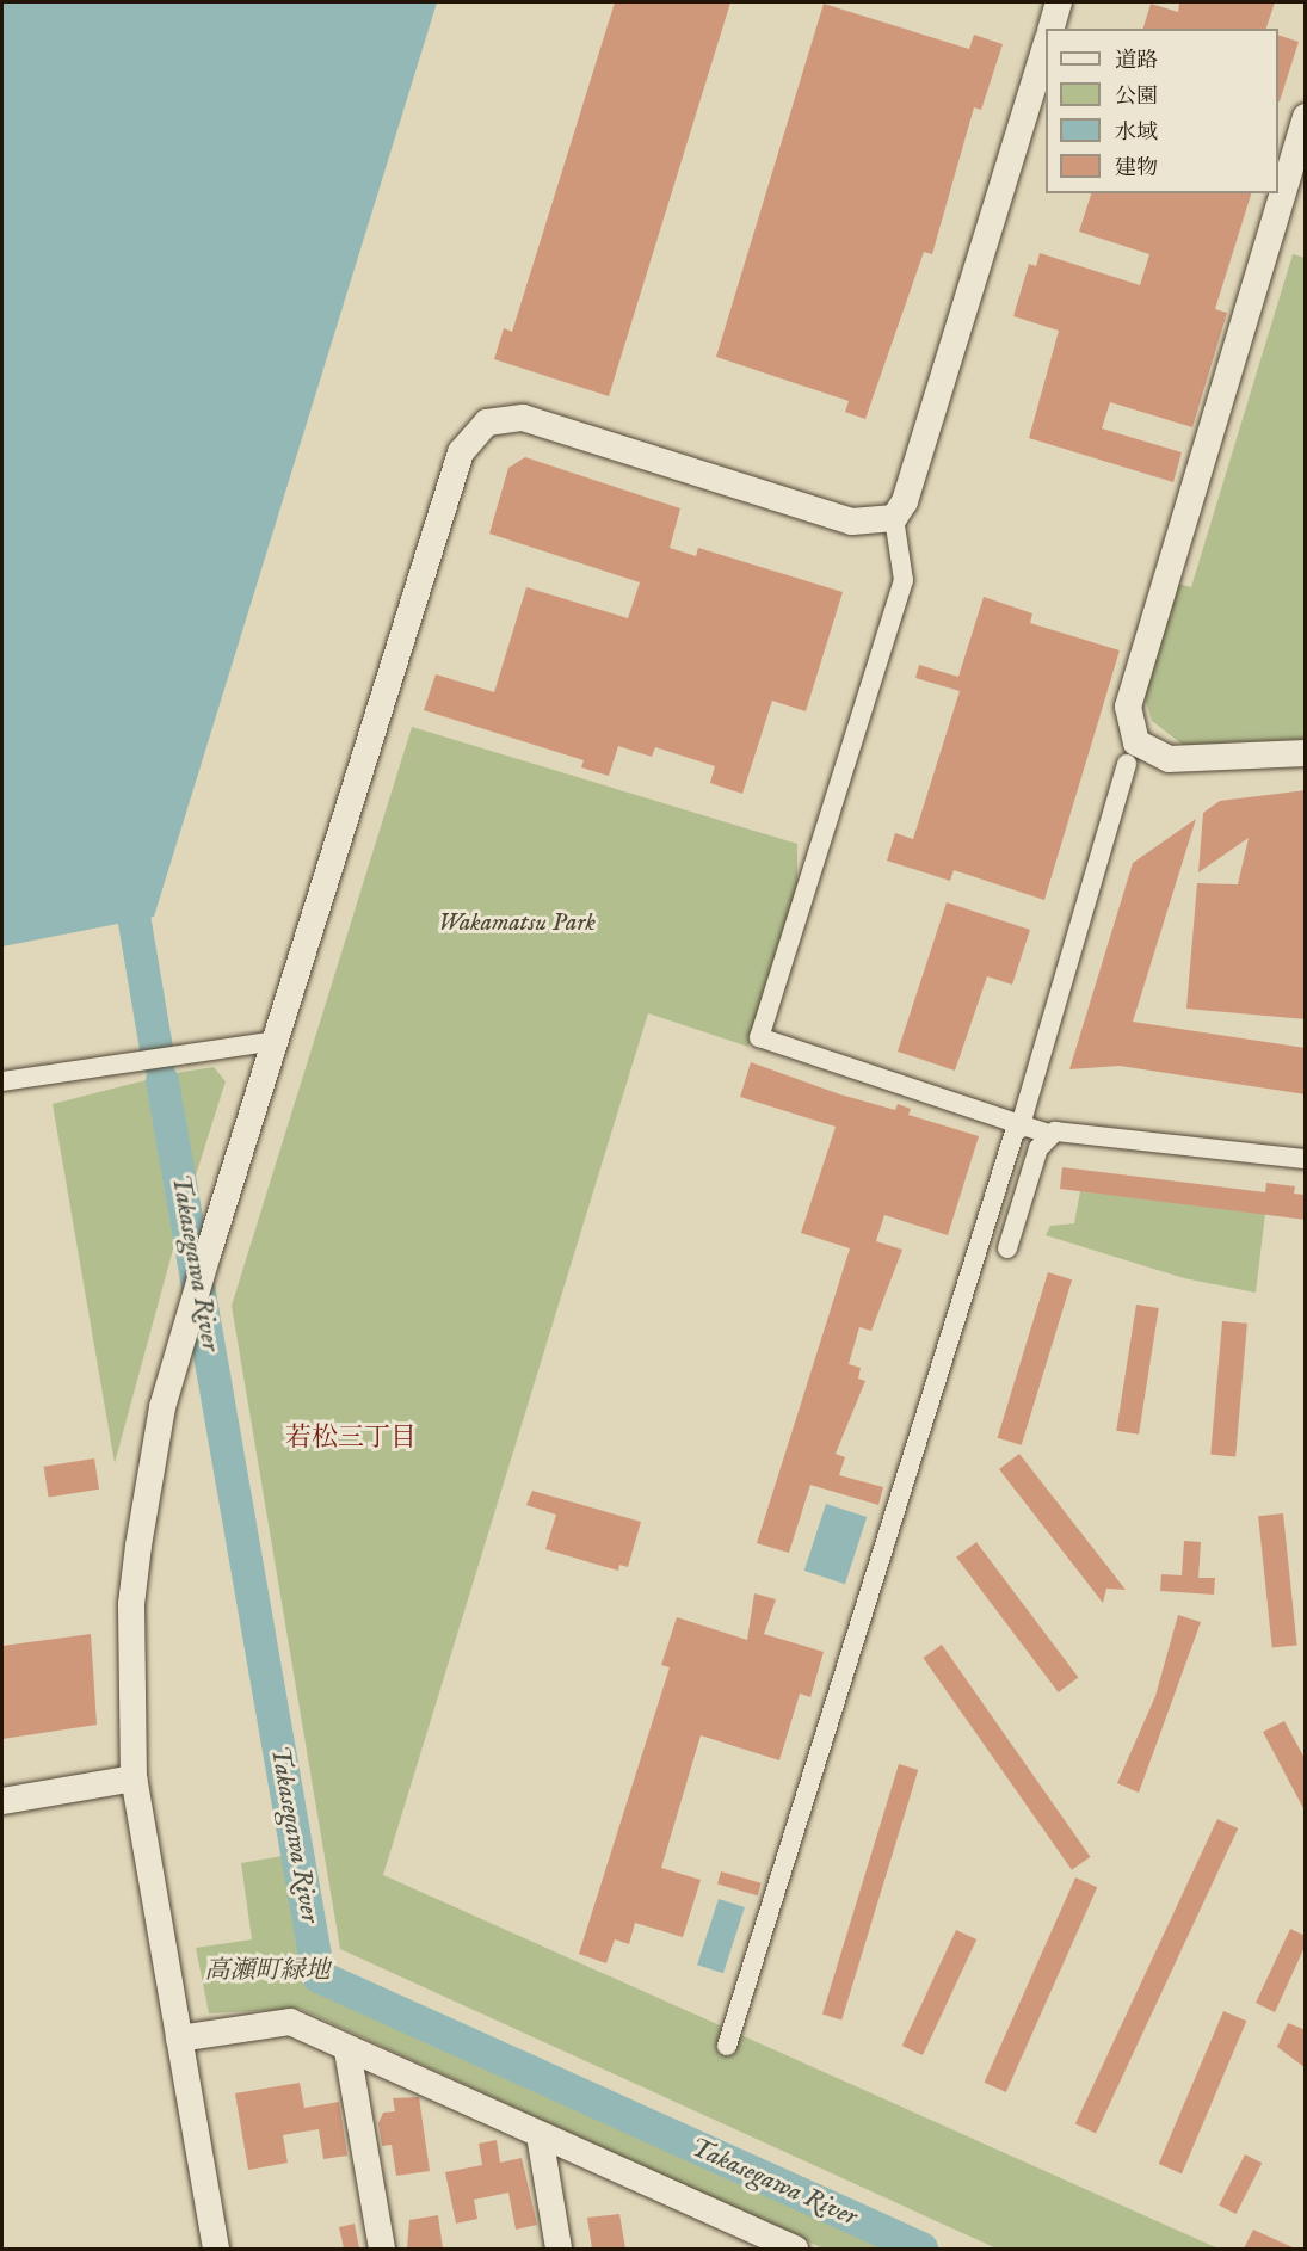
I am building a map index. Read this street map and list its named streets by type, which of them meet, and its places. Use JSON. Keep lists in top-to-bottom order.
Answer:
{
  "districts": ["若松三丁目"],
  "water": ["Takasegawa River"],
  "parks": ["Wakamatsu Park", "高瀬町緑地"],
  "legend": [
    "道路",
    "公園",
    "水域",
    "建物"
  ]
}
